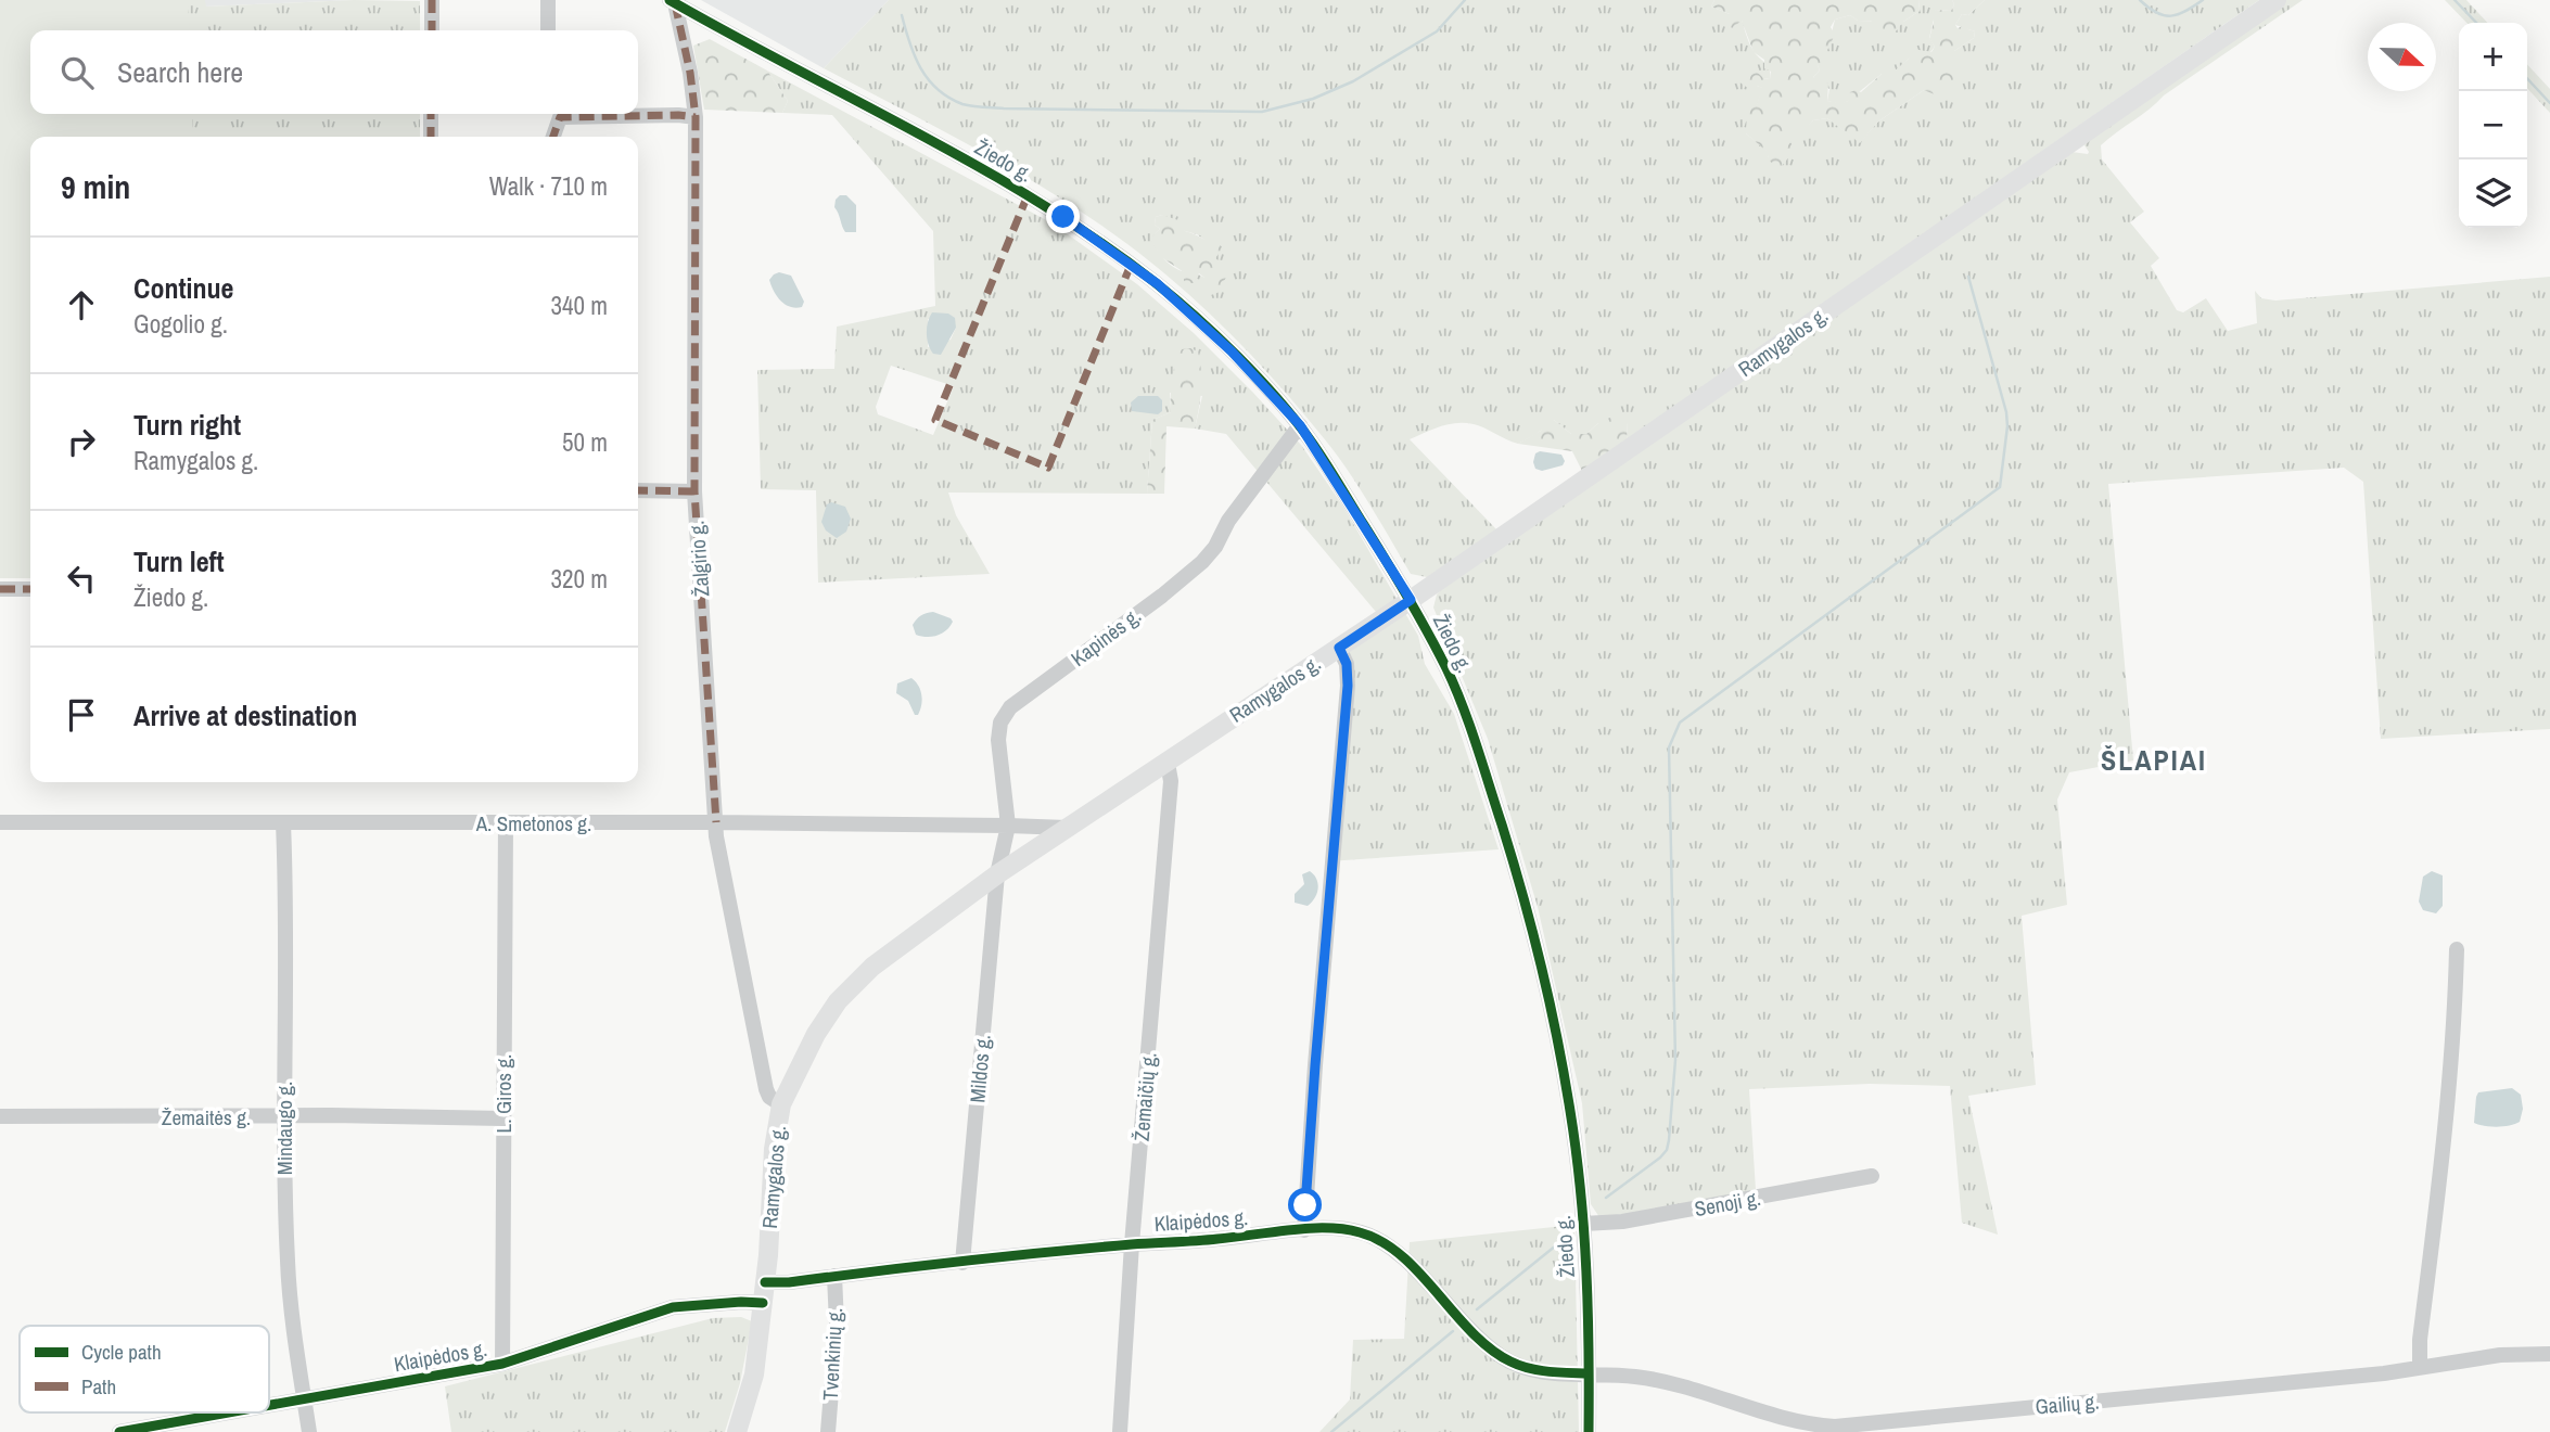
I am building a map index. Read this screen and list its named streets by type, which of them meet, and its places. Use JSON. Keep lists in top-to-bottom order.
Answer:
{
  "streets": {
    "main road": ["Ramygalos g."],
    "street": [
      "Žiedo g.",
      "Žalgirio g.",
      "Kapinės g.",
      "A. Smetonos g.",
      "Mildos g.",
      "L. Giros g.",
      "Žemaičių g.",
      "Žemaitės g.",
      "Mindaugo g.",
      "Senoji g.",
      "Klaipėdos g.",
      "Tvenkinių g.",
      "Gailių g."
    ]
  },
  "crossings": [
    ["Žiedo g.", "Ramygalos g."],
    ["Žiedo g.", "Žalgirio g."],
    ["Žiedo g.", "Kapinės g."],
    ["Žiedo g.", "Senoji g."],
    ["Žiedo g.", "Klaipėdos g."],
    ["Žiedo g.", "Gailių g."],
    ["Ramygalos g.", "Žalgirio g."],
    ["Ramygalos g.", "Kapinės g."],
    ["Ramygalos g.", "A. Smetonos g."],
    ["Ramygalos g.", "Mildos g."],
    ["Ramygalos g.", "Žemaičių g."],
    ["Ramygalos g.", "Klaipėdos g."],
    ["Žalgirio g.", "A. Smetonos g."],
    ["Kapinės g.", "A. Smetonos g."],
    ["Kapinės g.", "Mildos g."],
    ["A. Smetonos g.", "L. Giros g."],
    ["A. Smetonos g.", "Mindaugo g."],
    ["Mildos g.", "Klaipėdos g."],
    ["L. Giros g.", "Žemaitės g."],
    ["L. Giros g.", "Klaipėdos g."],
    ["Žemaičių g.", "Klaipėdos g."],
    ["Žemaitės g.", "Mindaugo g."],
    ["Mindaugo g.", "Klaipėdos g."],
    ["Klaipėdos g.", "Tvenkinių g."],
    ["Klaipėdos g.", "Gailių g."]
  ],
  "districts": ["ŠLAPIAI"],
  "legend": ["Cycle path", "Path"],
  "north": "right",
  "page": {
    "map_buttons": ["+", "−"],
    "search": "Search here",
    "heading": ["9 min", "Walk · 710 m"],
    "list": [
      ["Continue", "Gogolio g.", "340 m"],
      ["Turn right", "Ramygalos g.", "50 m"],
      ["Turn left", "Žiedo g.", "320 m"],
      "Arrive at destination"
    ]
  }
}
